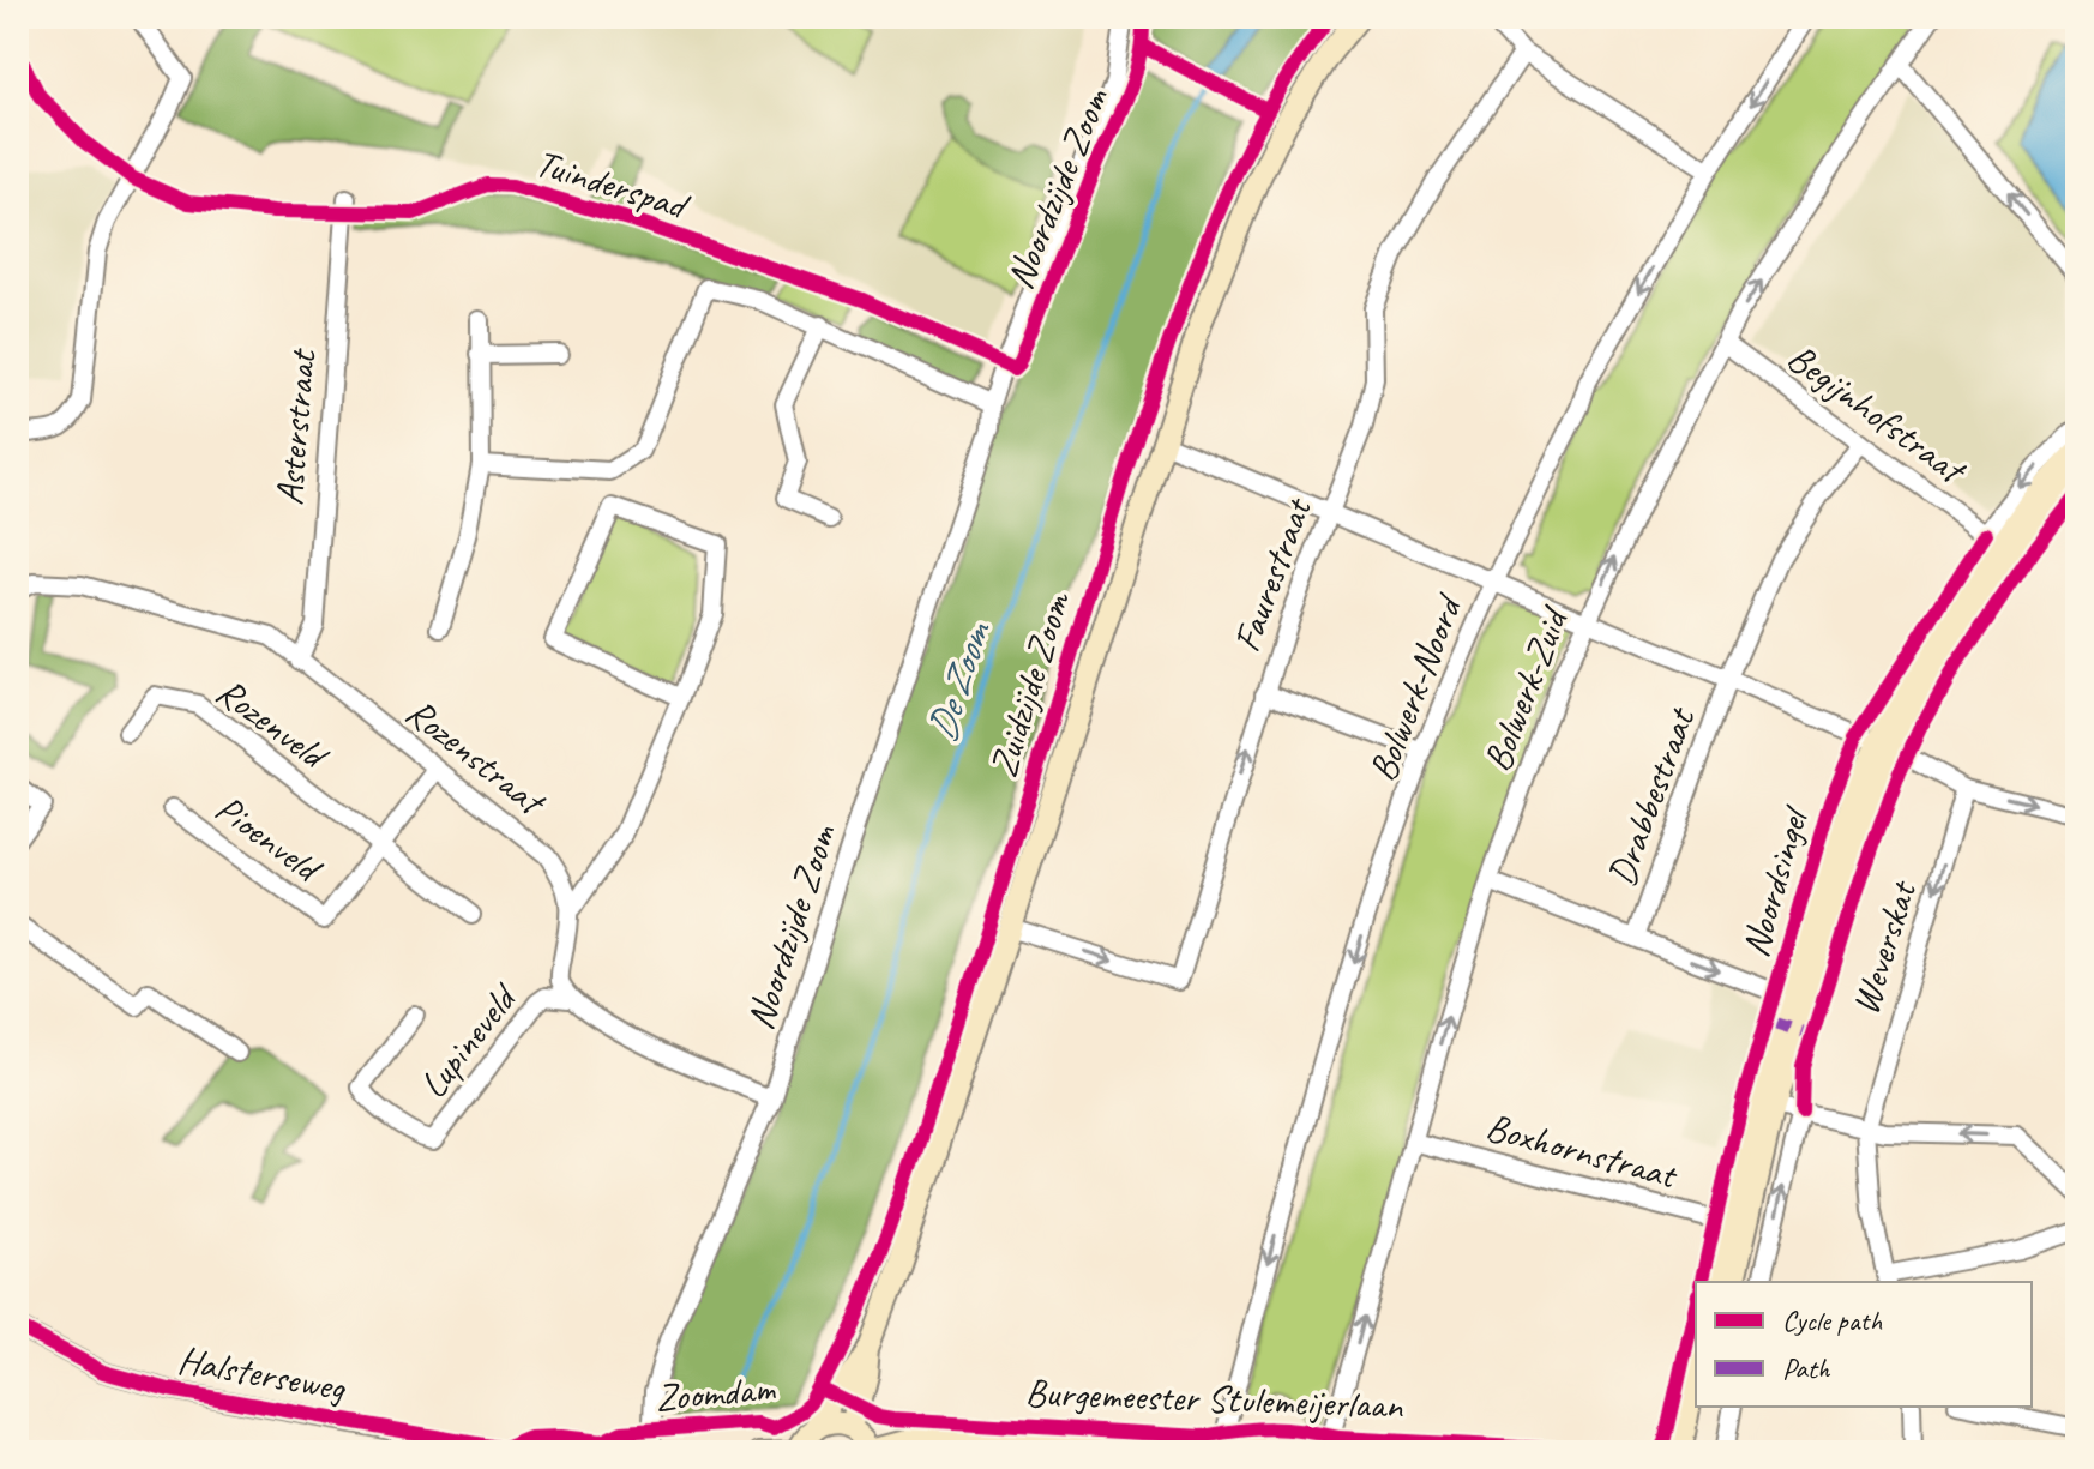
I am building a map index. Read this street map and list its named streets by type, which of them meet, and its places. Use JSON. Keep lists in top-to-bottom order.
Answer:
{
  "streets": {
    "main road": [
      "Zuidzijde Zoom",
      "Noordsingel",
      "Zoomdam",
      "Burgemeester Stulemeijerlaan"
    ],
    "street": [
      "Noordzijde Zoom",
      "Begijnhofstraat",
      "Asterstraat",
      "Faurestraat",
      "Bolwerk-Noord",
      "Bolwerk-Zuid",
      "Rozenveld",
      "Rozenstraat",
      "Drabbestraat",
      "Pioenveld",
      "Weverskat",
      "Lupineveld",
      "Boxhornstraat",
      "Halsterseweg"
    ],
    "cycle path": ["Tuinderspad"]
  },
  "crossings": [
    ["Begijnhofstraat", "Bolwerk-Zuid"],
    ["Begijnhofstraat", "Drabbestraat"],
    ["Asterstraat", "Rozenstraat"],
    ["Faurestraat", "Zuidzijde Zoom"],
    ["Zuidzijde Zoom", "Zoomdam"],
    ["Bolwerk-Noord", "Burgemeester Stulemeijerlaan"],
    ["Bolwerk-Zuid", "Boxhornstraat"],
    ["Bolwerk-Zuid", "Burgemeester Stulemeijerlaan"],
    ["Rozenveld", "Pioenveld"],
    ["Noordsingel", "Boxhornstraat"]
  ],
  "one_way": ["Bolwerk-Noord", "Bolwerk-Zuid", "Weverskat"],
  "water": ["De Zoom"],
  "legend": ["Cycle path", "Path"]
}
